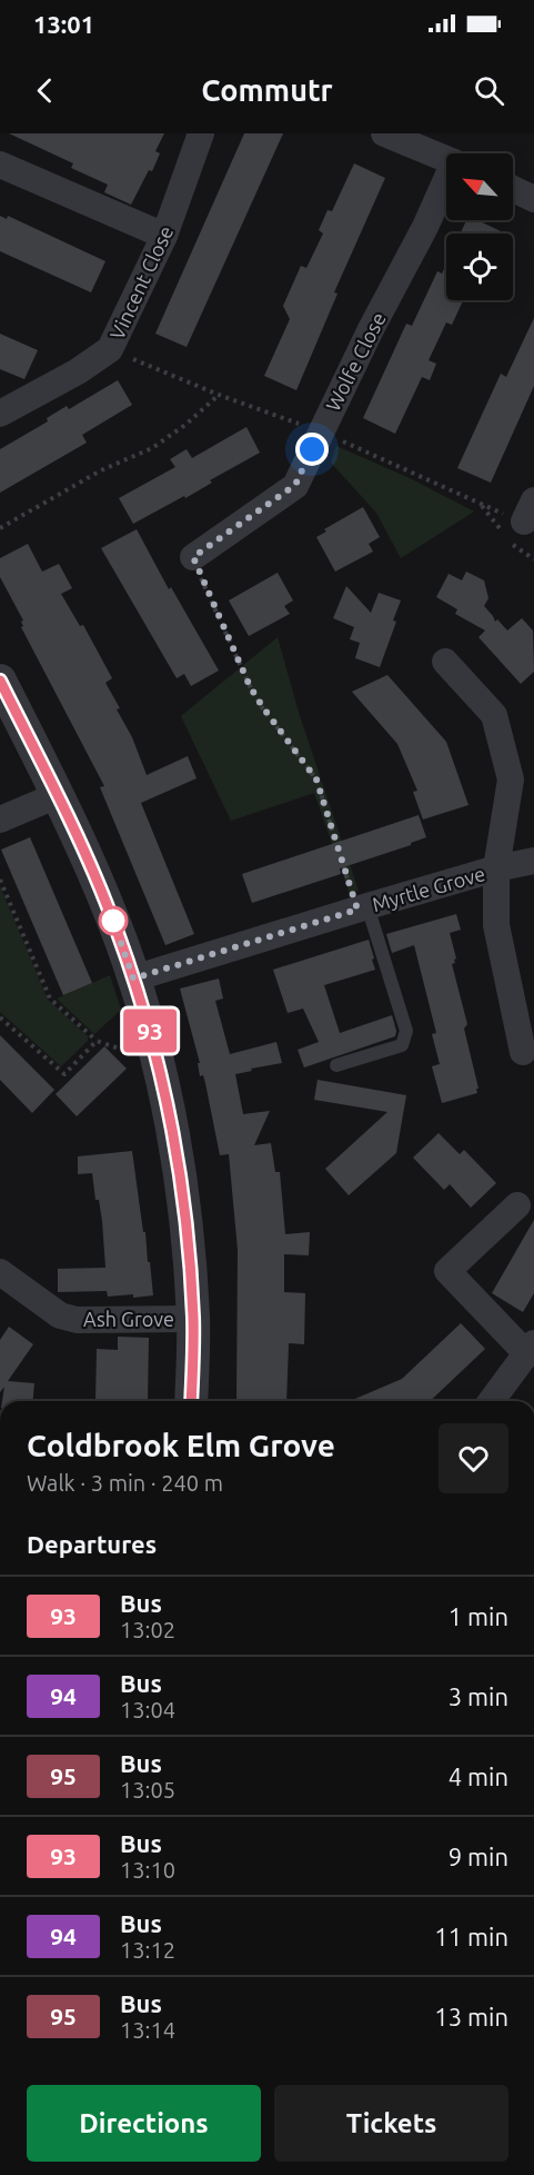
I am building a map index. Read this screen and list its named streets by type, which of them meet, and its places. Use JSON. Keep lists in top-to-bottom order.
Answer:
{
  "streets": {
    "street": [
      "Vincent Close",
      "Wolfe Close",
      "Myrtle Grove",
      "Ash Grove"
    ]
  },
  "lines": ["bus line 93"],
  "north": "top left",
  "page": {
    "status": "13:01",
    "header": "Commutr",
    "on_map": "93",
    "heading": [
      ["Coldbrook Elm Grove", "Walk · 3 min · 240 m"],
      "Departures"
    ],
    "list": [
      {
        "mark": "93",
        "name": "Bus",
        "note": "13:02",
        "value": "1 min"
      },
      {
        "mark": "94",
        "name": "Bus",
        "note": "13:04",
        "value": "3 min"
      },
      {
        "mark": "95",
        "name": "Bus",
        "note": "13:05",
        "value": "4 min"
      },
      {
        "mark": "93",
        "name": "Bus",
        "note": "13:10",
        "value": "9 min"
      },
      {
        "mark": "94",
        "name": "Bus",
        "note": "13:12",
        "value": "11 min"
      },
      {
        "mark": "95",
        "name": "Bus",
        "note": "13:14",
        "value": "13 min"
      }
    ],
    "buttons": ["Directions", "Tickets"]
  }
}
